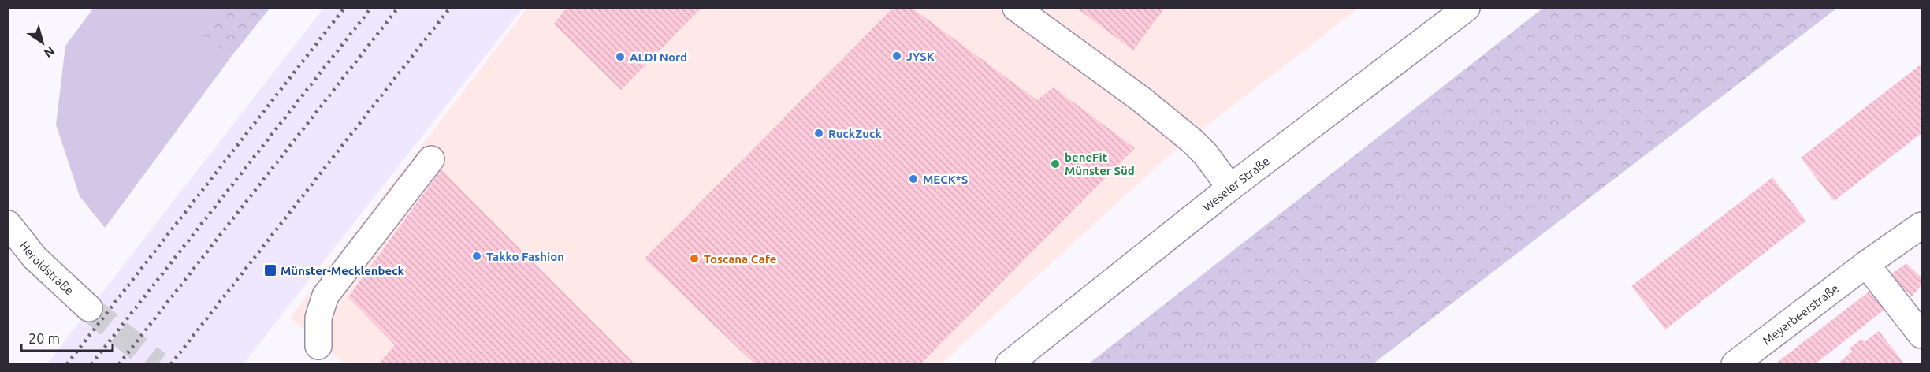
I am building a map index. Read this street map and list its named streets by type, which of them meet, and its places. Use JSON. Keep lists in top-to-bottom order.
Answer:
{
  "streets": {
    "main road": ["Weseler Straße", "Heroldstraße", "Meyerbeerstraße"]
  },
  "places": {
    "other": [
      "JYSK",
      "ALDI Nord",
      "RuckZuck",
      "beneFit Münster Süd",
      "MECK*S",
      "Takko Fashion",
      "Toscana Cafe"
    ],
    "transit": ["Münster-Mecklenbeck"]
  },
  "scale_bar": "20 m",
  "north": "bottom right"
}
